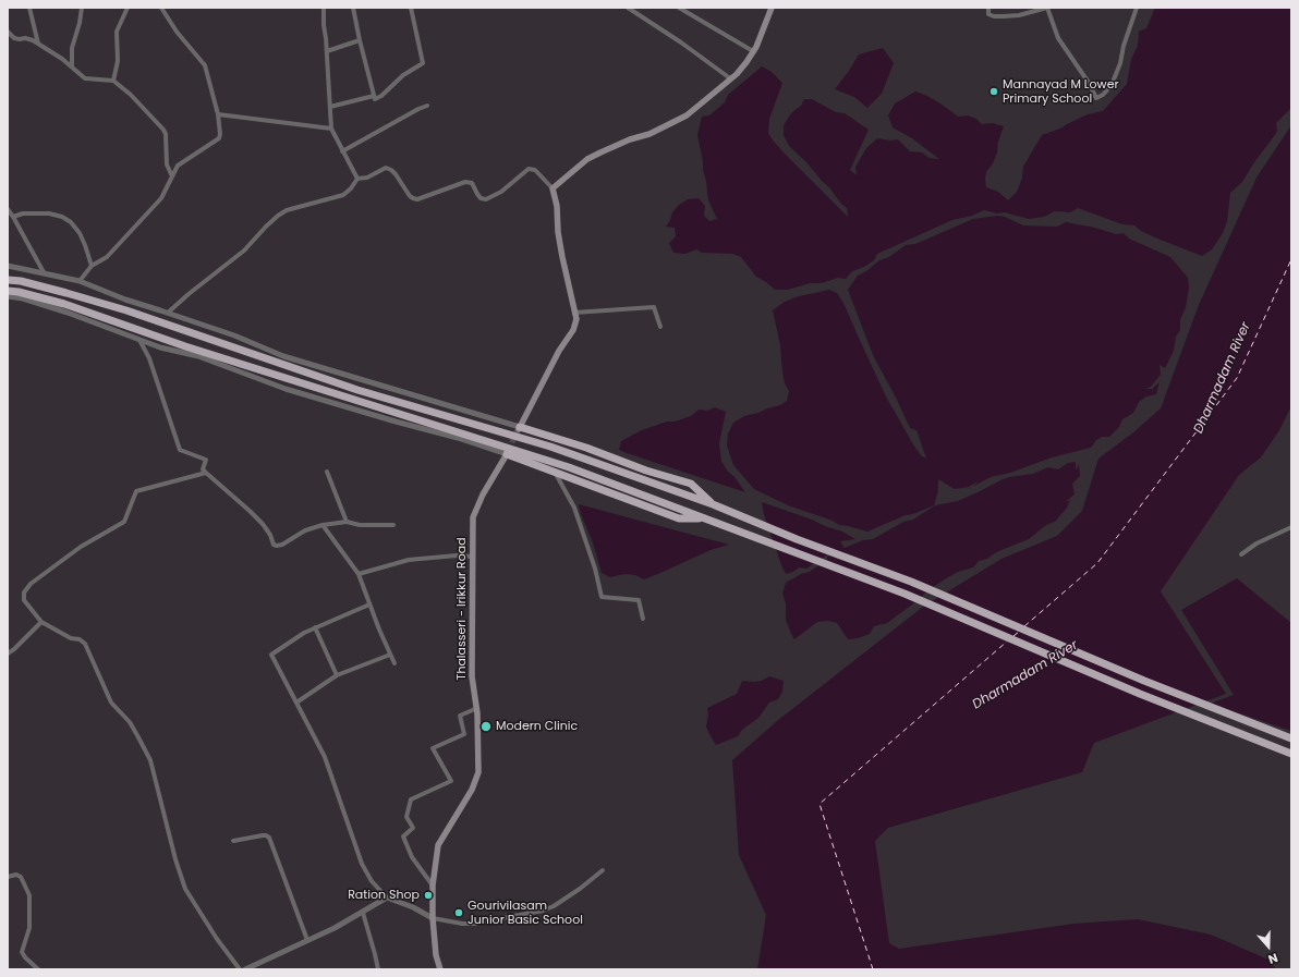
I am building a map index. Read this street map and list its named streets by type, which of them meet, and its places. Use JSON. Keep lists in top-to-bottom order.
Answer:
{
  "streets": {
    "main road": ["Thalasseri - Irikkur Road"]
  },
  "water": ["Dharmadam River"],
  "places": [
    "Mannayad M Lower Primary School",
    "Modern Clinic",
    "Ration Shop",
    "Gourivilasam Junior Basic School"
  ],
  "north": "bottom"
}
